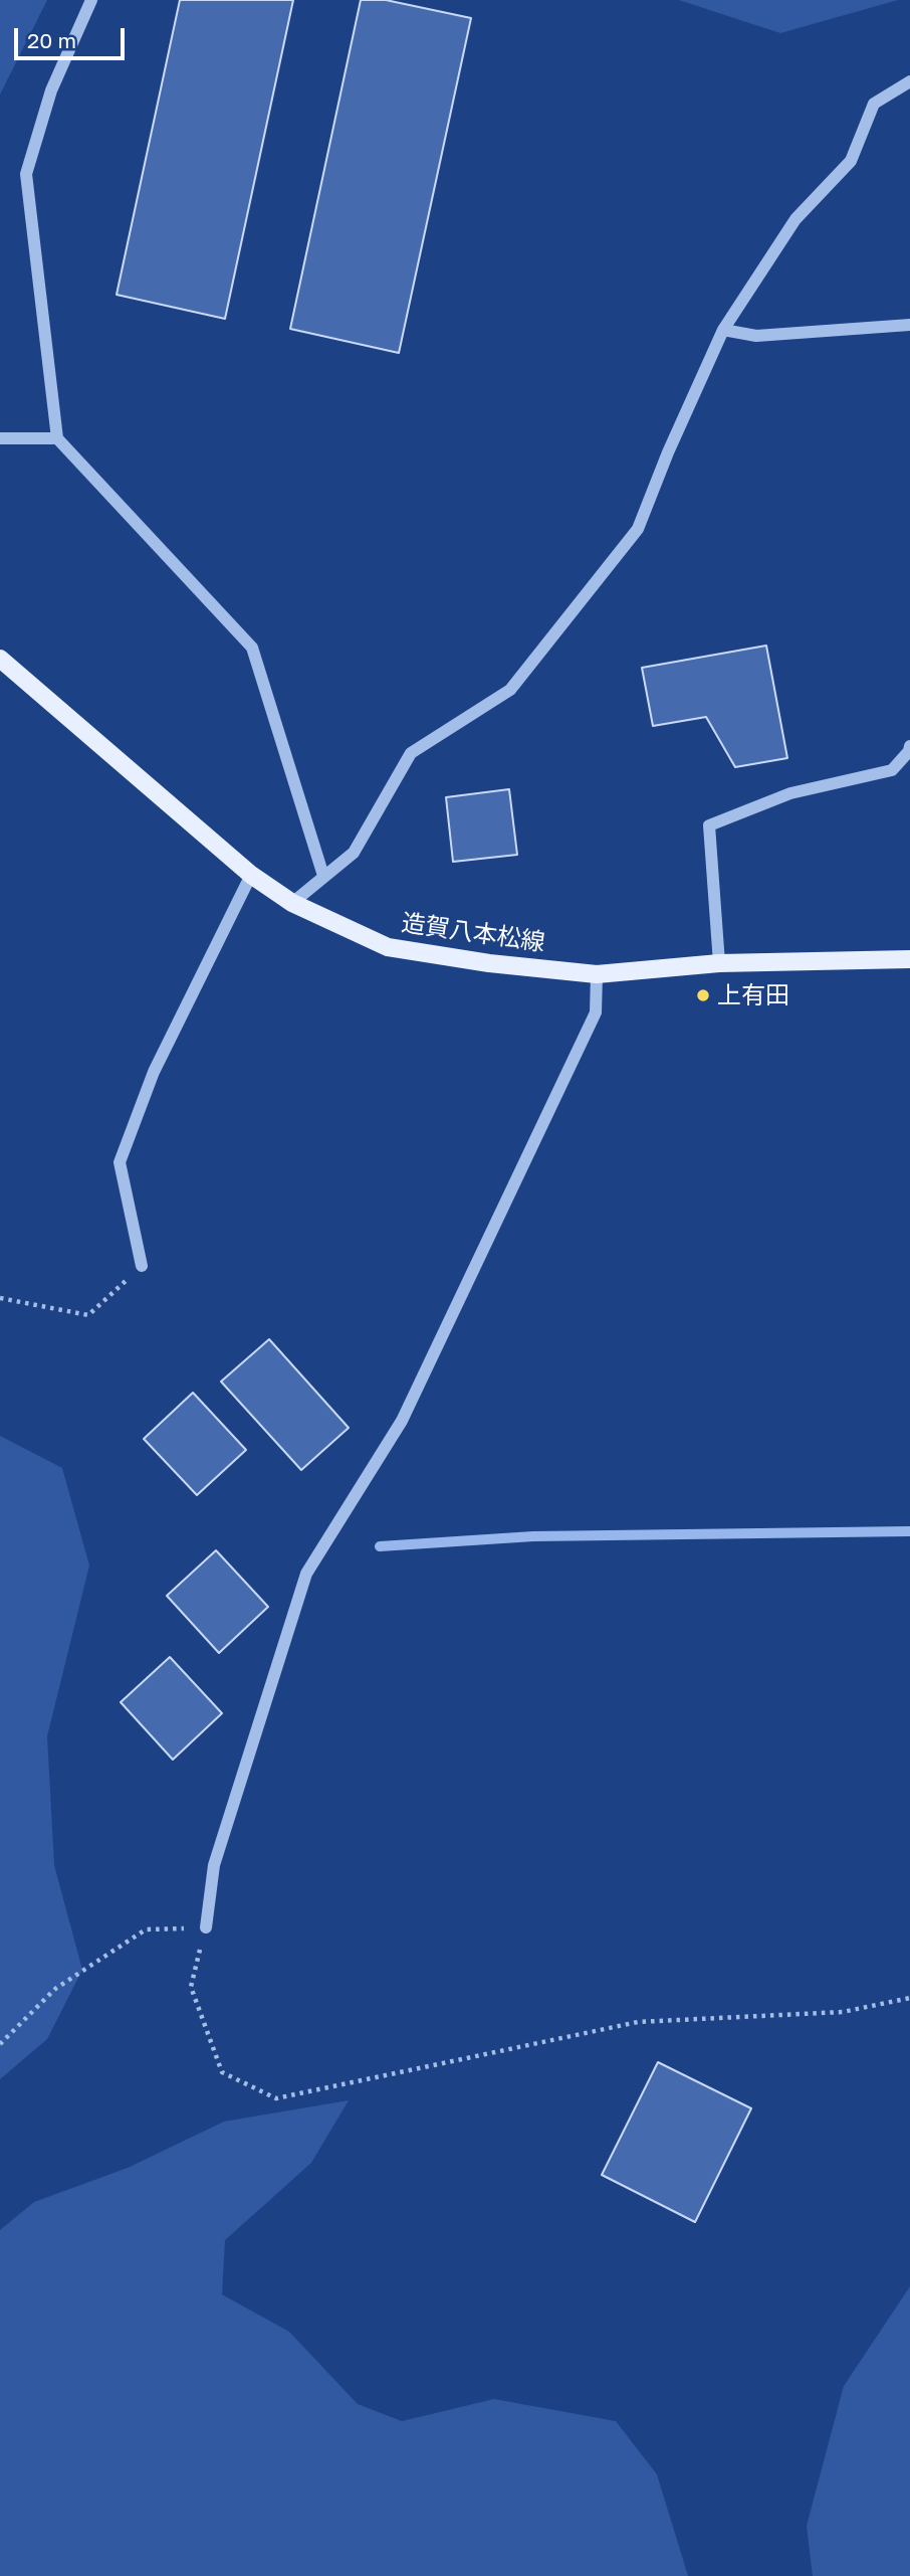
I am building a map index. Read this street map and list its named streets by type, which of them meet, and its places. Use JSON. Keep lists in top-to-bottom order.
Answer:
{
  "streets": {
    "main road": ["造賀八本松線"]
  },
  "places": ["上有田"],
  "scale_bar": "20 m"
}
